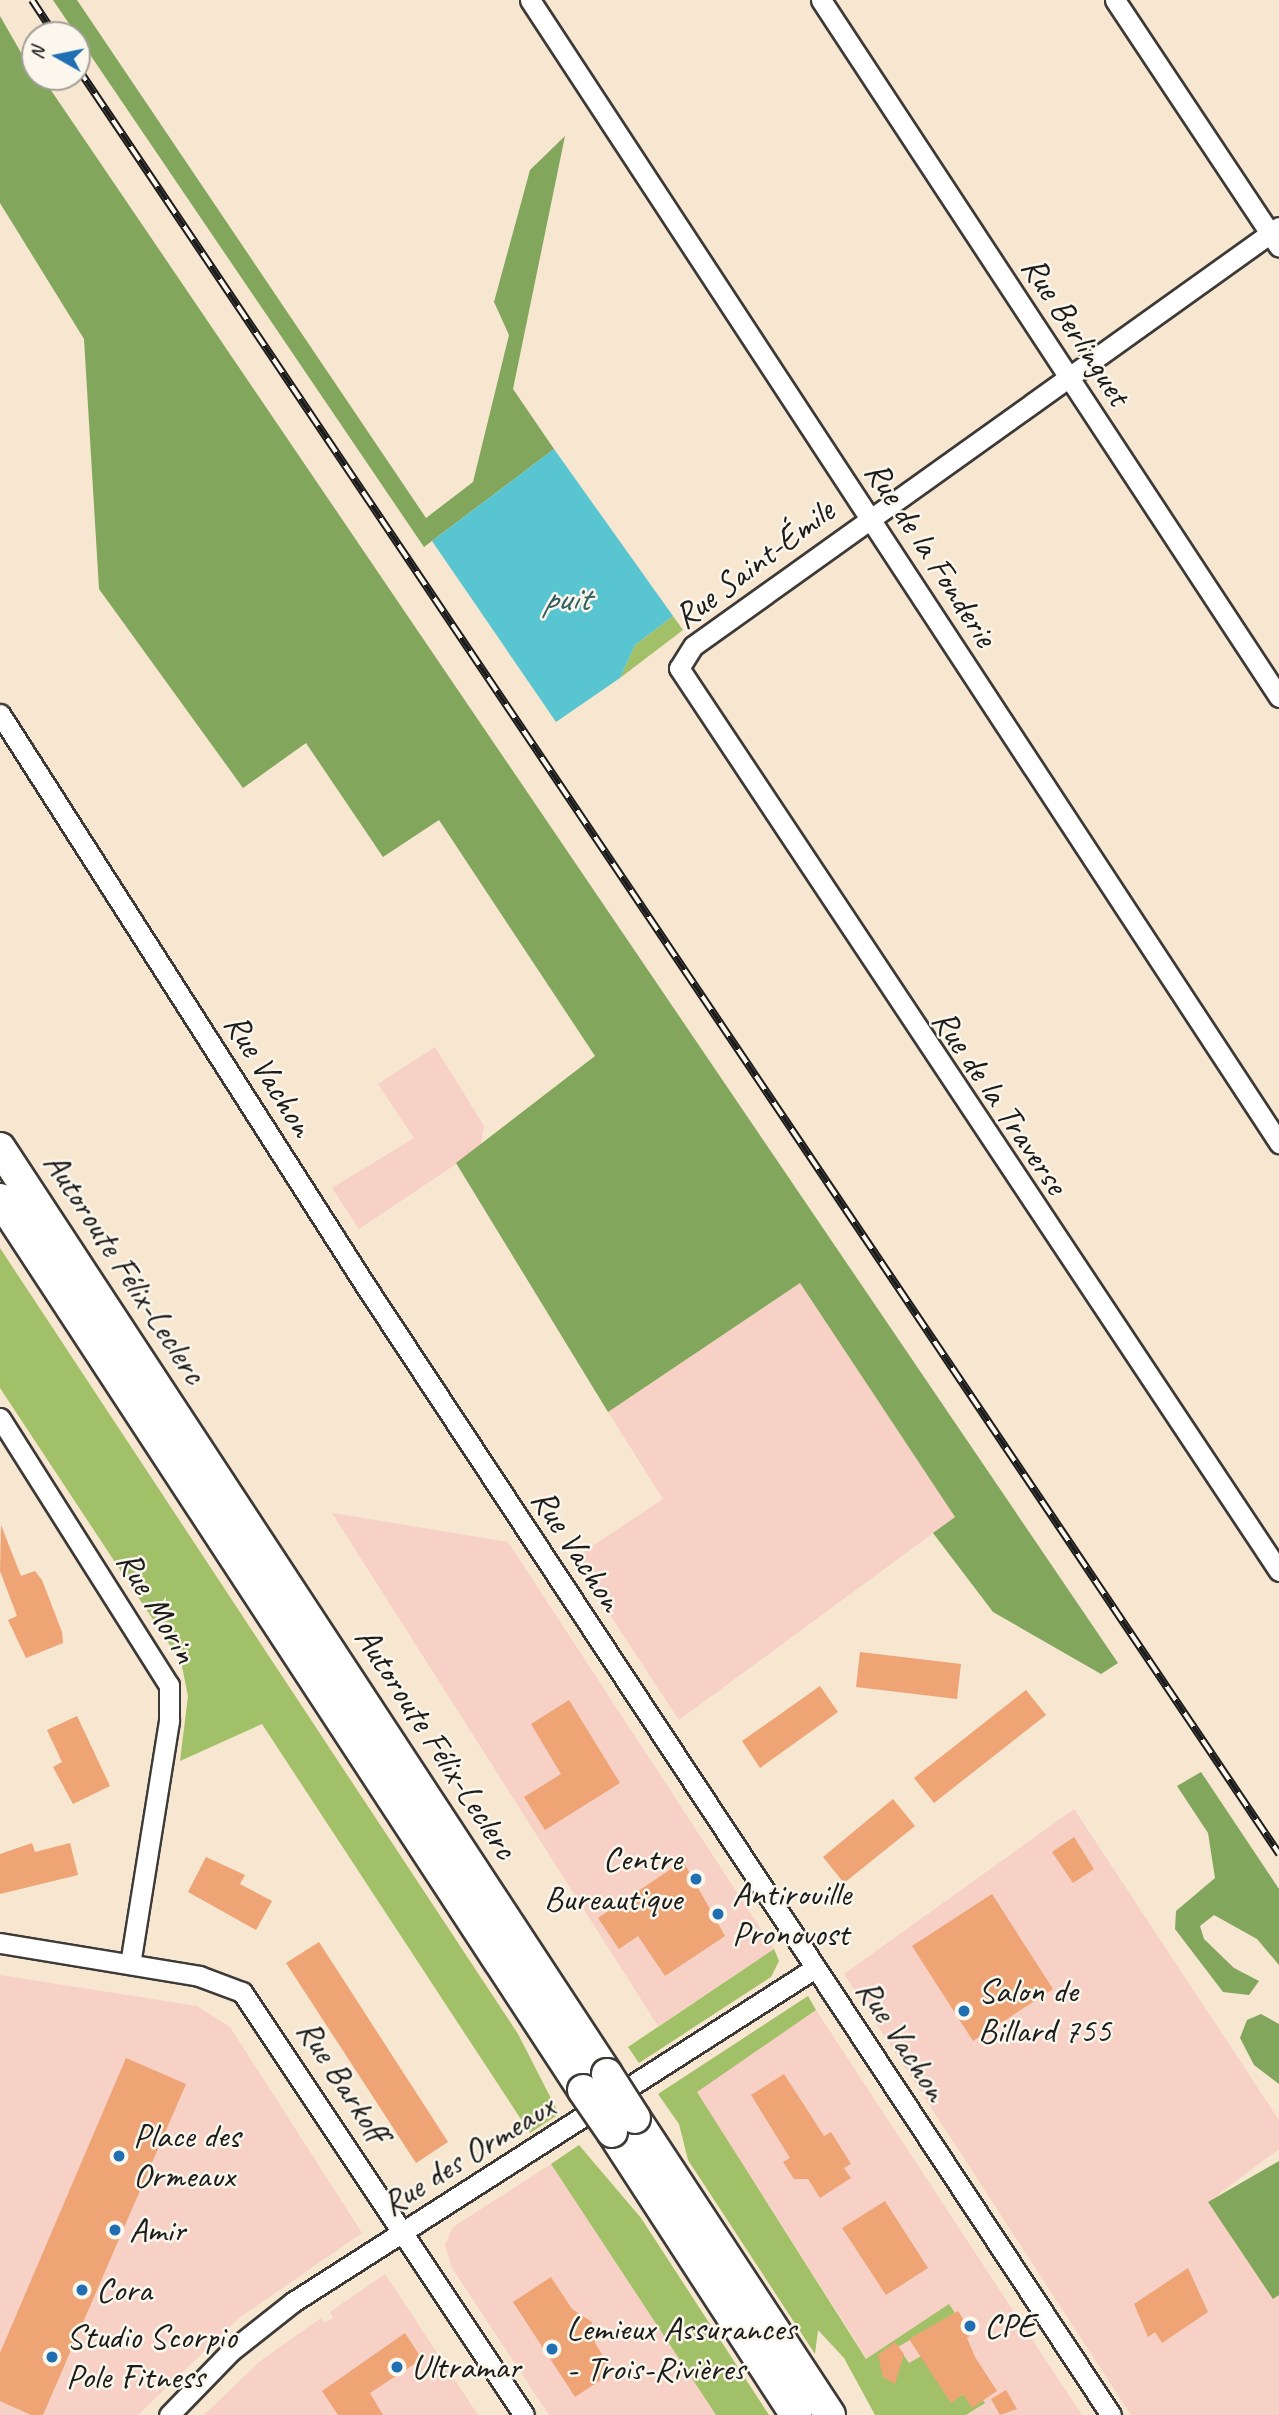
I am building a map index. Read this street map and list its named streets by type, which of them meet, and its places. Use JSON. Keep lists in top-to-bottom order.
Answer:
{
  "streets": {
    "highway": ["Autoroute Félix-Leclerc"],
    "street": [
      "Rue Berlinguet",
      "Rue de la Fonderie",
      "Rue Saint-Émile",
      "Rue Vachon",
      "Rue de la Traverse",
      "Rue Morin",
      "Rue Barkoff",
      "Rue des Ormeaux"
    ]
  },
  "crossings": [
    ["Rue Berlinguet", "Rue Saint-Émile"],
    ["Rue de la Fonderie", "Rue Saint-Émile"],
    ["Rue Saint-Émile", "Rue de la Traverse"],
    ["Rue Vachon", "Rue des Ormeaux"],
    ["Rue Morin", "Rue Barkoff"],
    ["Rue Barkoff", "Rue des Ormeaux"]
  ],
  "water": ["puit"],
  "places": [
    "Centre Bureautique",
    "Antirouille Pronovost",
    "Salon de Billard 755",
    "Place des Ormeaux",
    "Amir",
    "Cora",
    "CPE",
    "Lemieux Assurances - Trois-Rivières",
    "Studio Scorpio Pole Fitness",
    "Ultramar"
  ],
  "north": "left"
}
